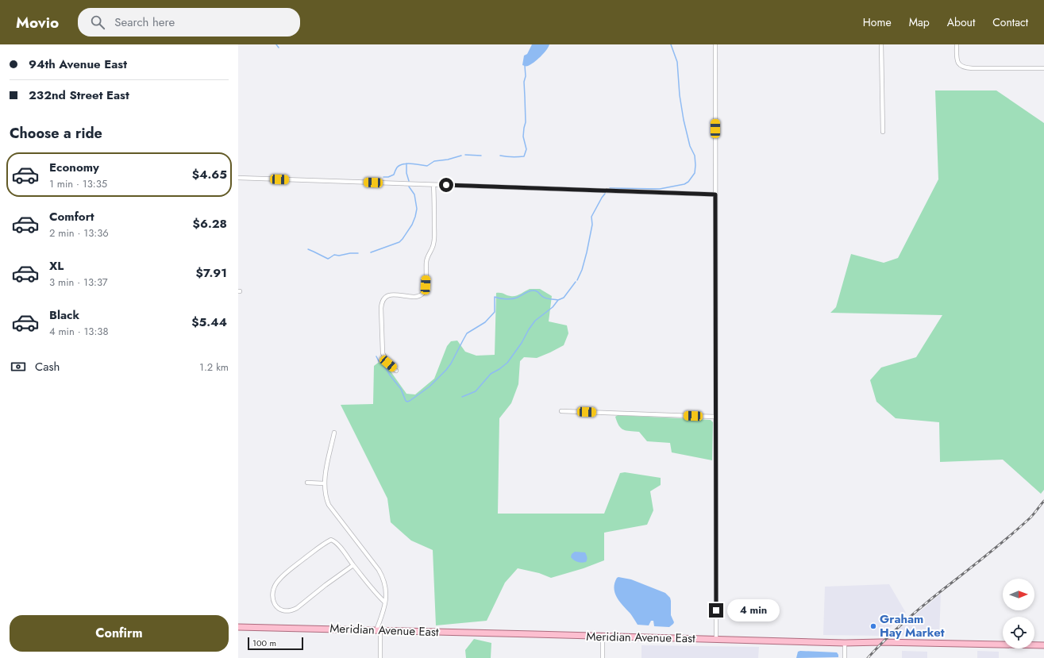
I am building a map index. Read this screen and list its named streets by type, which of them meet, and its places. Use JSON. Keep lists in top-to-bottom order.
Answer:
{
  "streets": {
    "main road": ["Meridian Avenue East"]
  },
  "places": ["Graham Hay Market"],
  "scale_bar": "100 m",
  "north": "right",
  "page": {
    "header": "Movio",
    "search": "Search here",
    "nav": [
      "Home",
      "Map",
      "About",
      "Contact"
    ],
    "banner": ["94th Avenue East", "232nd Street East"],
    "heading": "Choose a ride",
    "list": [
      {
        "name": "Economy",
        "note": "1 min · 13:35",
        "value": "$4.65"
      },
      {
        "name": "Comfort",
        "note": "2 min · 13:36",
        "value": "$6.28"
      },
      {
        "name": "XL",
        "note": "3 min · 13:37",
        "value": "$7.91"
      },
      {
        "name": "Black",
        "note": "4 min · 13:38",
        "value": "$5.44"
      }
    ],
    "pay": ["Cash", "1.2 km"],
    "bubble": "4 min",
    "buttons": "Confirm",
    "scale": "100 m"
  }
}
